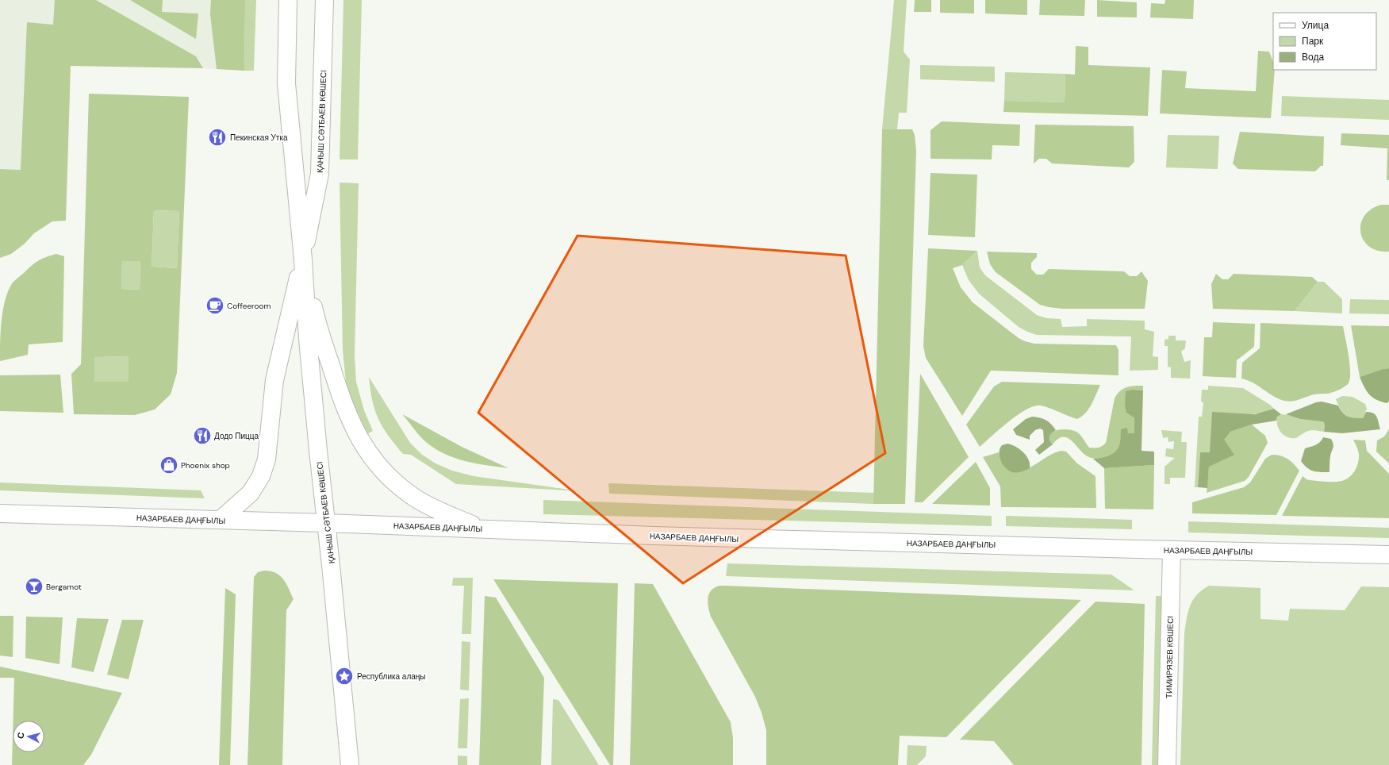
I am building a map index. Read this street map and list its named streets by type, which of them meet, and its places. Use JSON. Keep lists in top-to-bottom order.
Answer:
{
  "streets": {
    "main road": ["ҚАНЫШ СӘТБАЕВ КӨШЕСІ", "НАЗАРБАЕВ ДАҢҒЫЛЫ", "ТИМИРЯЗЕВ КӨШЕСІ"]
  },
  "crossings": [
    ["ҚАНЫШ СӘТБАЕВ КӨШЕСІ", "НАЗАРБАЕВ ДАҢҒЫЛЫ"],
    ["НАЗАРБАЕВ ДАҢҒЫЛЫ", "ТИМИРЯЗЕВ КӨШЕСІ"]
  ],
  "places": {
    "restaurant": ["Пекинская Утка", "Додо Пицца"],
    "cafe": ["Coffeeroom"],
    "shop": ["Phoenix shop"],
    "bar": ["Bergamot"],
    "place": ["Республика алаңы"]
  },
  "legend": ["Улица", "Парк", "Вода"],
  "north": "left"
}
